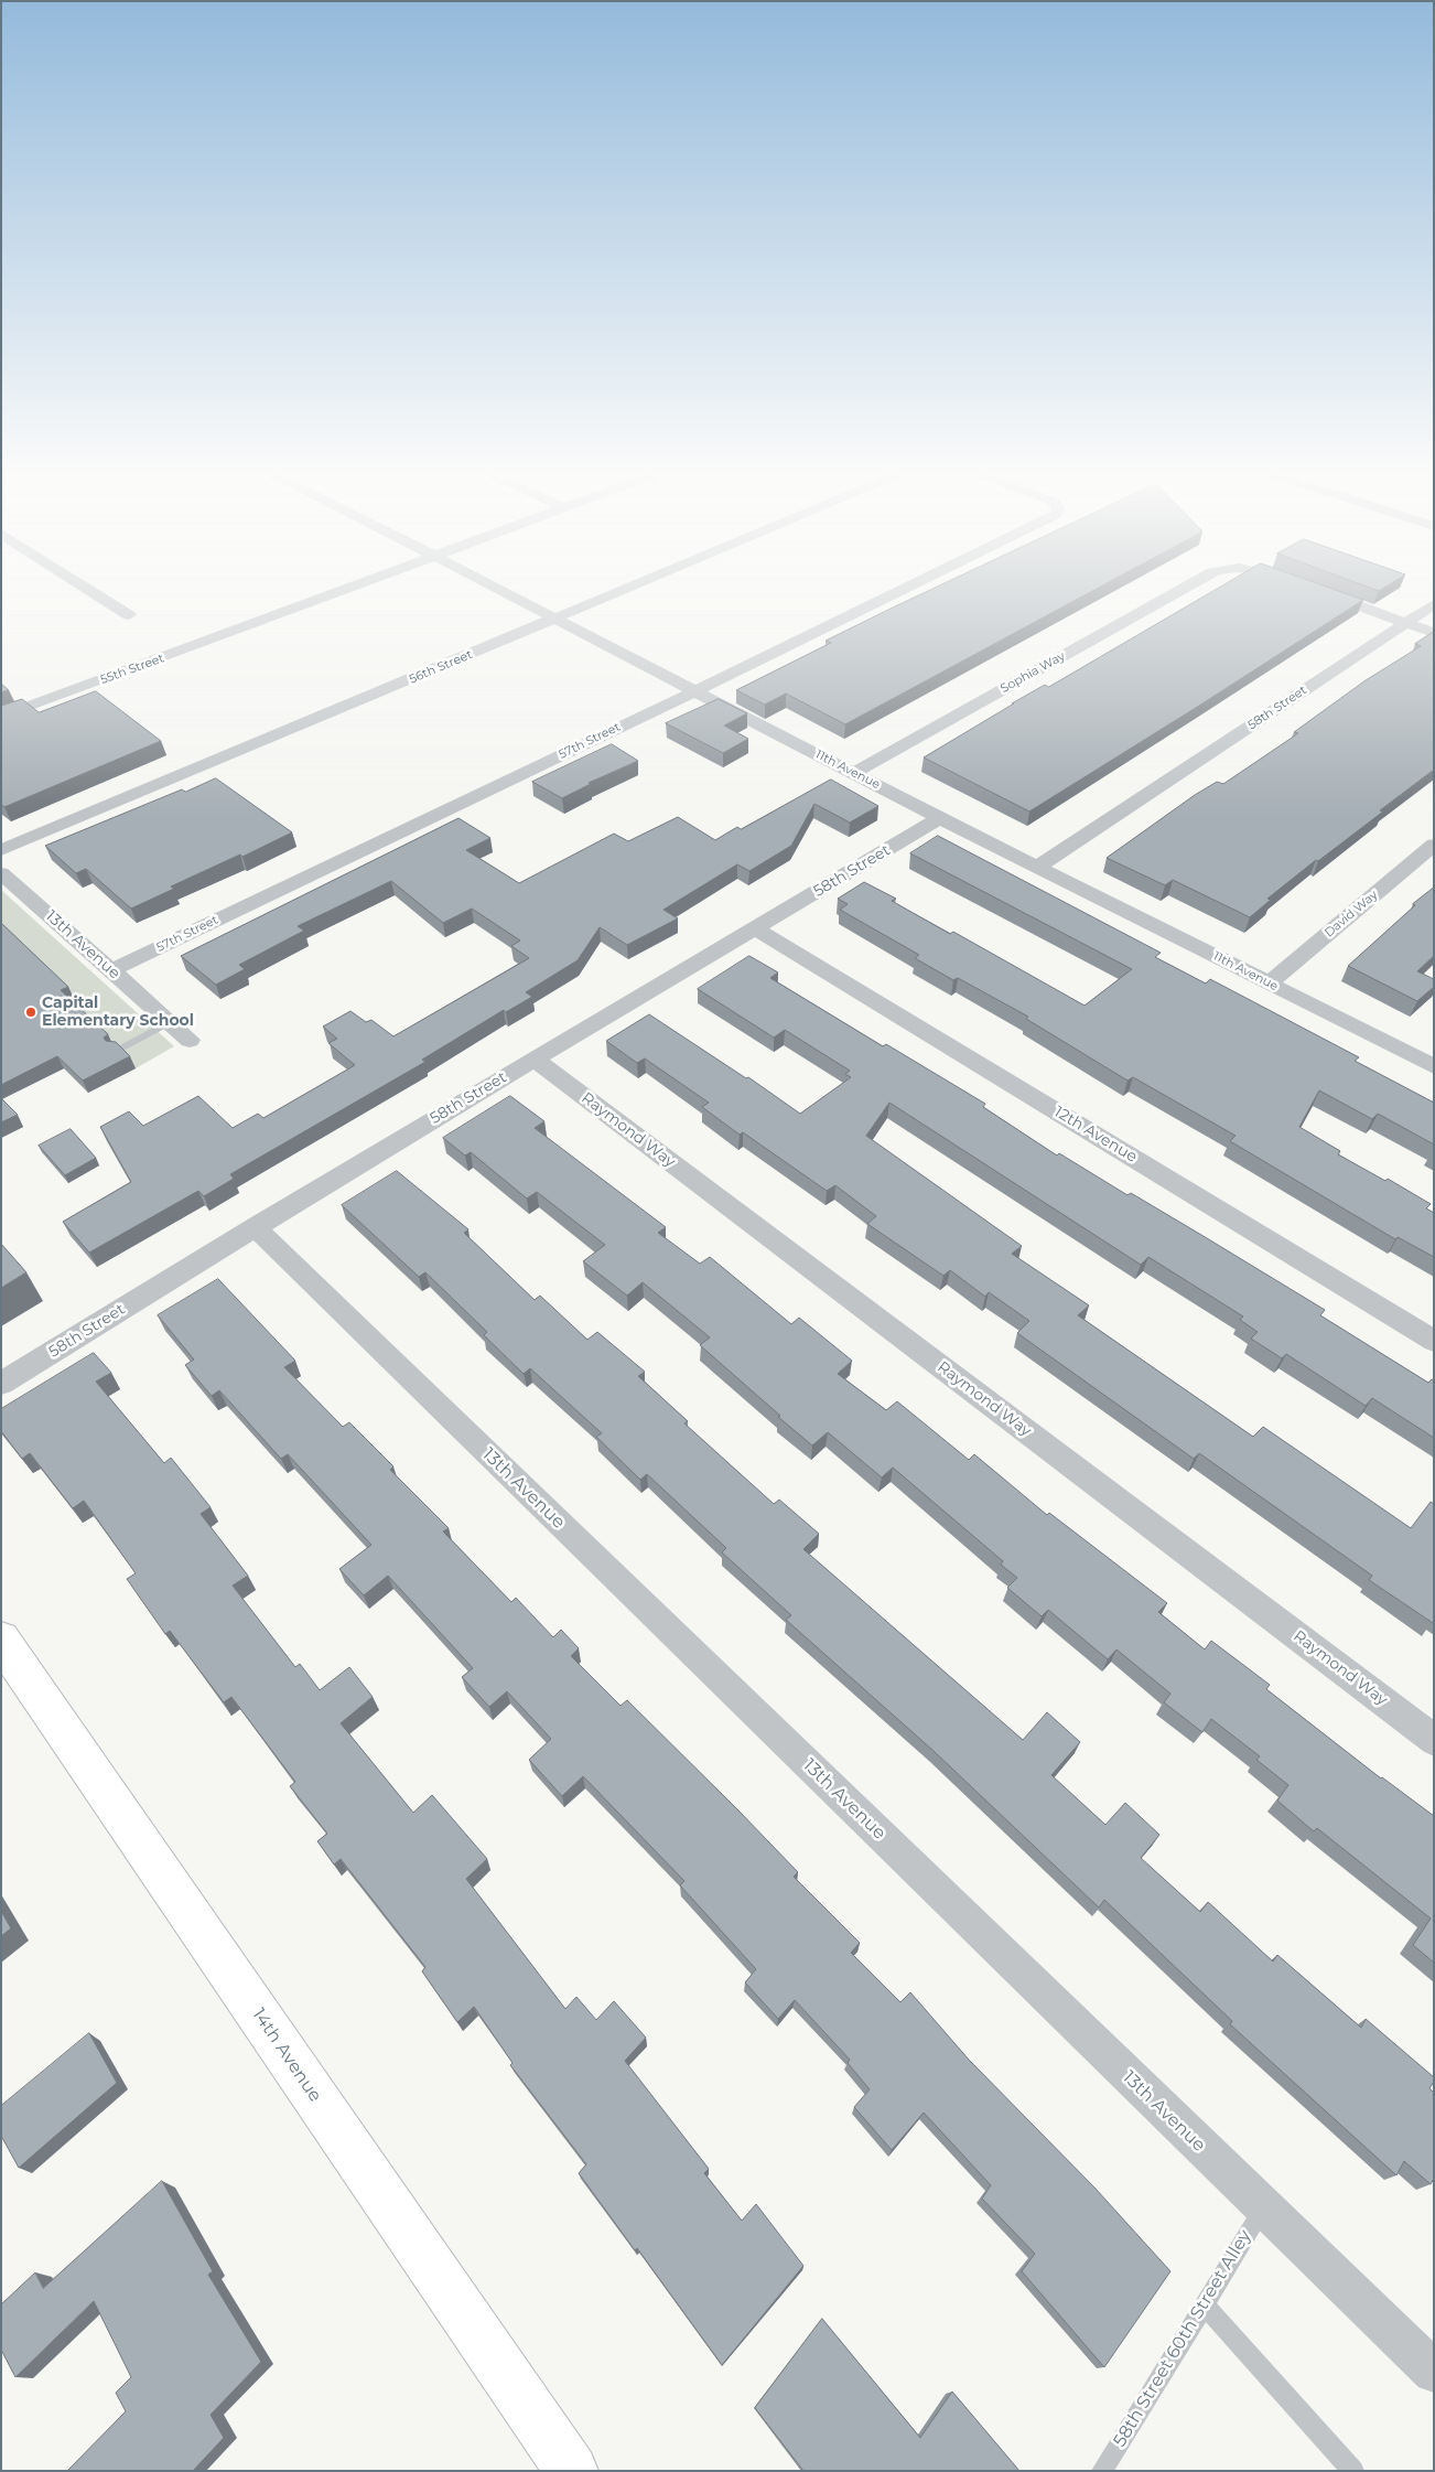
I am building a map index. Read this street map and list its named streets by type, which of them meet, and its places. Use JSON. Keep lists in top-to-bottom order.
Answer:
{
  "streets": {
    "street": [
      "56th Street",
      "55th Street",
      "Sophia Way",
      "58th Street",
      "57th Street",
      "11th Avenue",
      "David Way",
      "13th Avenue",
      "Raymond Way",
      "12th Avenue",
      "14th Avenue"
    ],
    "lane": ["58th Street 60th Street Alley"]
  },
  "crossings": [
    ["56th Street", "11th Avenue"],
    ["Sophia Way", "11th Avenue"],
    ["58th Street", "11th Avenue"],
    ["58th Street", "13th Avenue"],
    ["58th Street", "Raymond Way"],
    ["58th Street", "12th Avenue"],
    ["57th Street", "11th Avenue"],
    ["57th Street", "13th Avenue"],
    ["11th Avenue", "David Way"],
    ["13th Avenue", "58th Street 60th Street Alley"]
  ],
  "places": ["Capital Elementary School"]
}
